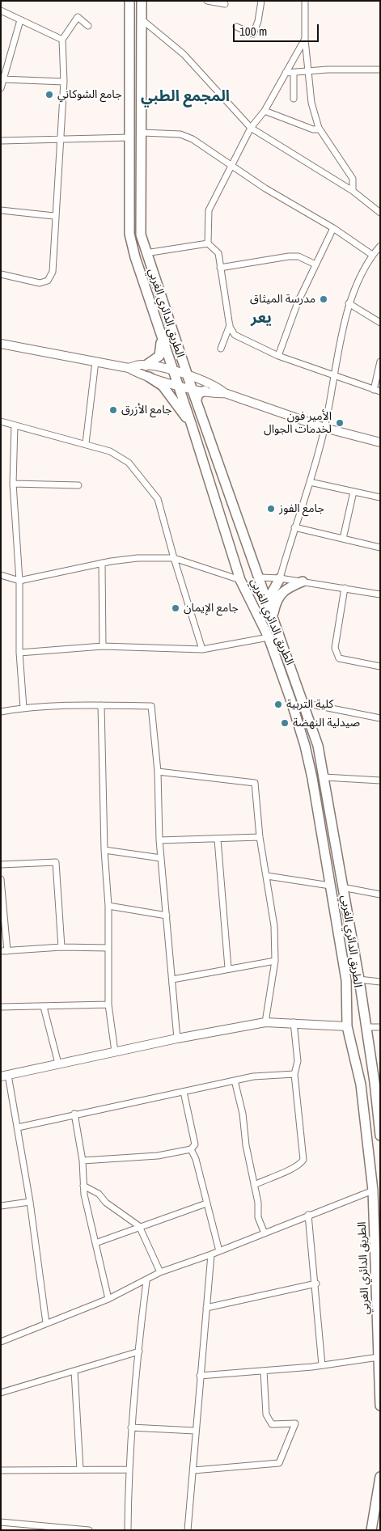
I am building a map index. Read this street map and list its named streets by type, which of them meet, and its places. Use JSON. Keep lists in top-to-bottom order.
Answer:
{
  "streets": {
    "main road": ["الطريق الدائري الغربي"]
  },
  "districts": ["المجمع الطبي", "يعر"],
  "places": [
    "جامع الشوكاني",
    "مدرسة الميثاق",
    "جامع الأزرق",
    "الأمير فون لخدمات الجوال",
    "جامع الفوز",
    "جامع الإيمان",
    "كلية التربية",
    "صيدلية النهضة"
  ],
  "scale_bar": "100 m"
}
